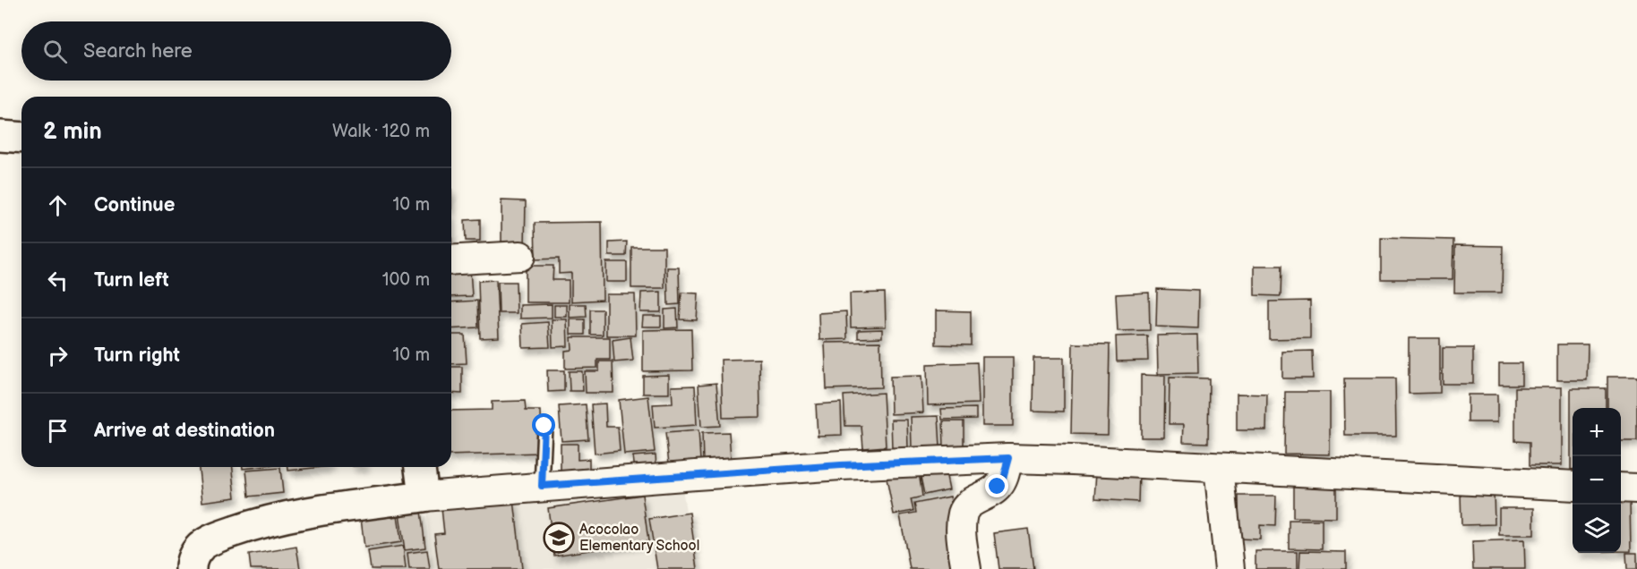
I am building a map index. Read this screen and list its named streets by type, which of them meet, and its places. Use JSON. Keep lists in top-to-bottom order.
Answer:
{
  "places": {
    "school or university": ["Acocolao Elementary School"]
  },
  "page": {
    "search": "Search here",
    "heading": ["2 min", "Walk · 120 m"],
    "list": [
      ["Continue", "10 m"],
      ["Turn left", "100 m"],
      ["Turn right", "10 m"],
      "Arrive at destination"
    ],
    "map_buttons": ["+", "−"]
  }
}
